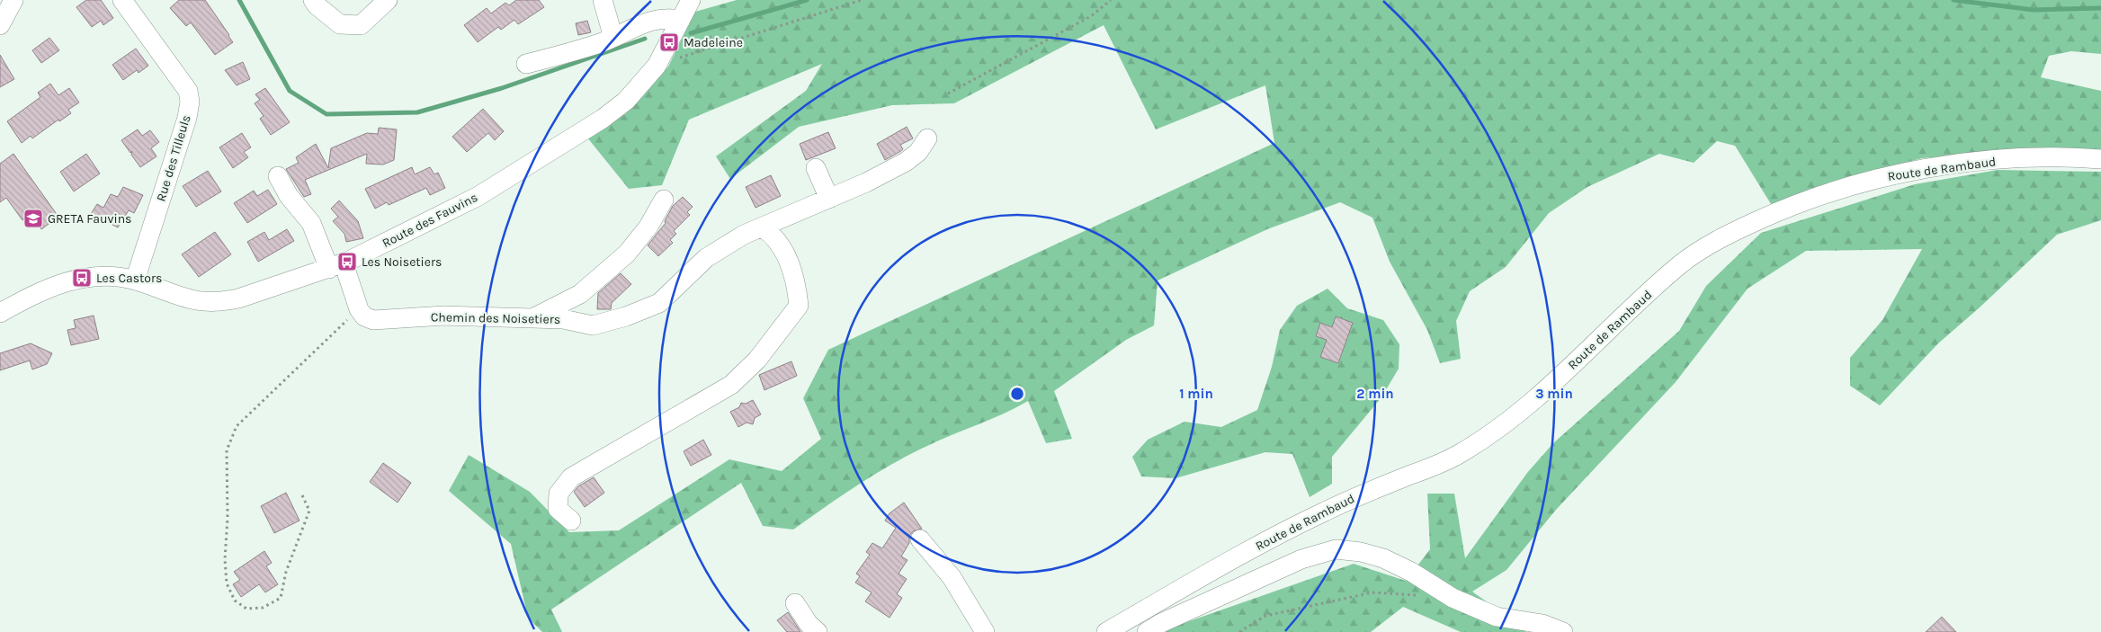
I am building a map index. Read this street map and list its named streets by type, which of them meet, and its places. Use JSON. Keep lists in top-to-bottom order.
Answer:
{
  "streets": {
    "street": [
      "Rue des Tilleuls",
      "Route de Rambaud",
      "Route des Fauvins",
      "Chemin des Noisetiers"
    ]
  },
  "crossings": [
    ["Rue des Tilleuls", "Route des Fauvins"]
  ],
  "places": {
    "bus stop": ["Madeleine", "Les Noisetiers", "Les Castors"],
    "school or university": ["GRETA Fauvins"]
  },
  "rings": ["1 min", "2 min", "3 min"]
}
